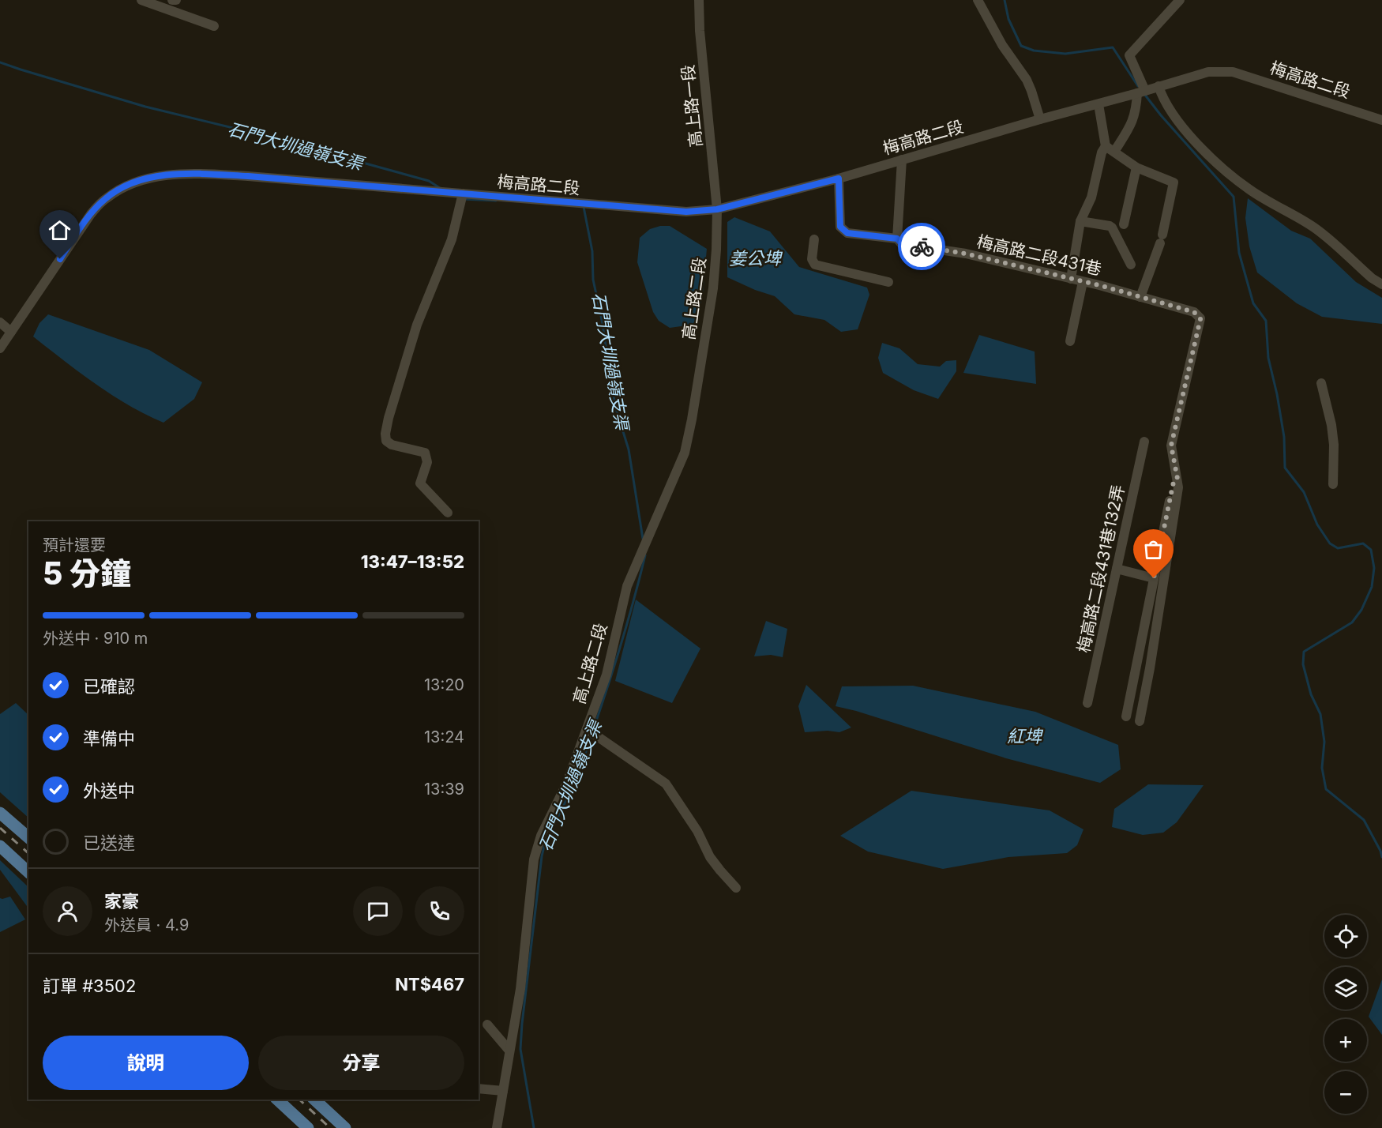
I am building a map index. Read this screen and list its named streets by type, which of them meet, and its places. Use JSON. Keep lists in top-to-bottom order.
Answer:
{
  "streets": {
    "street": [
      "梅高路二段",
      "高上路一段",
      "梅高路二段431巷",
      "高上路二段",
      "梅高路二段431巷132弄"
    ]
  },
  "crossings": [
    ["梅高路二段", "高上路一段"],
    ["梅高路二段", "梅高路二段431巷"],
    ["梅高路二段", "高上路二段"],
    ["高上路一段", "高上路二段"]
  ],
  "water": ["石門大圳過嶺支渠", "姜公埤", "紅埤"],
  "page": {
    "heading": ["5 分鐘", "預計還要", "13:47–13:52"],
    "panel": [
      "家豪",
      "外送員 · 4.9",
      "訂單 #3502",
      "NT$467"
    ],
    "bar": "外送中 · 910 m",
    "list": [
      ["已確認", "13:20"],
      ["準備中", "13:24"],
      ["外送中", "13:39"],
      "已送達"
    ],
    "map_buttons": ["+", "−"],
    "buttons": ["說明", "分享"]
  }
}
